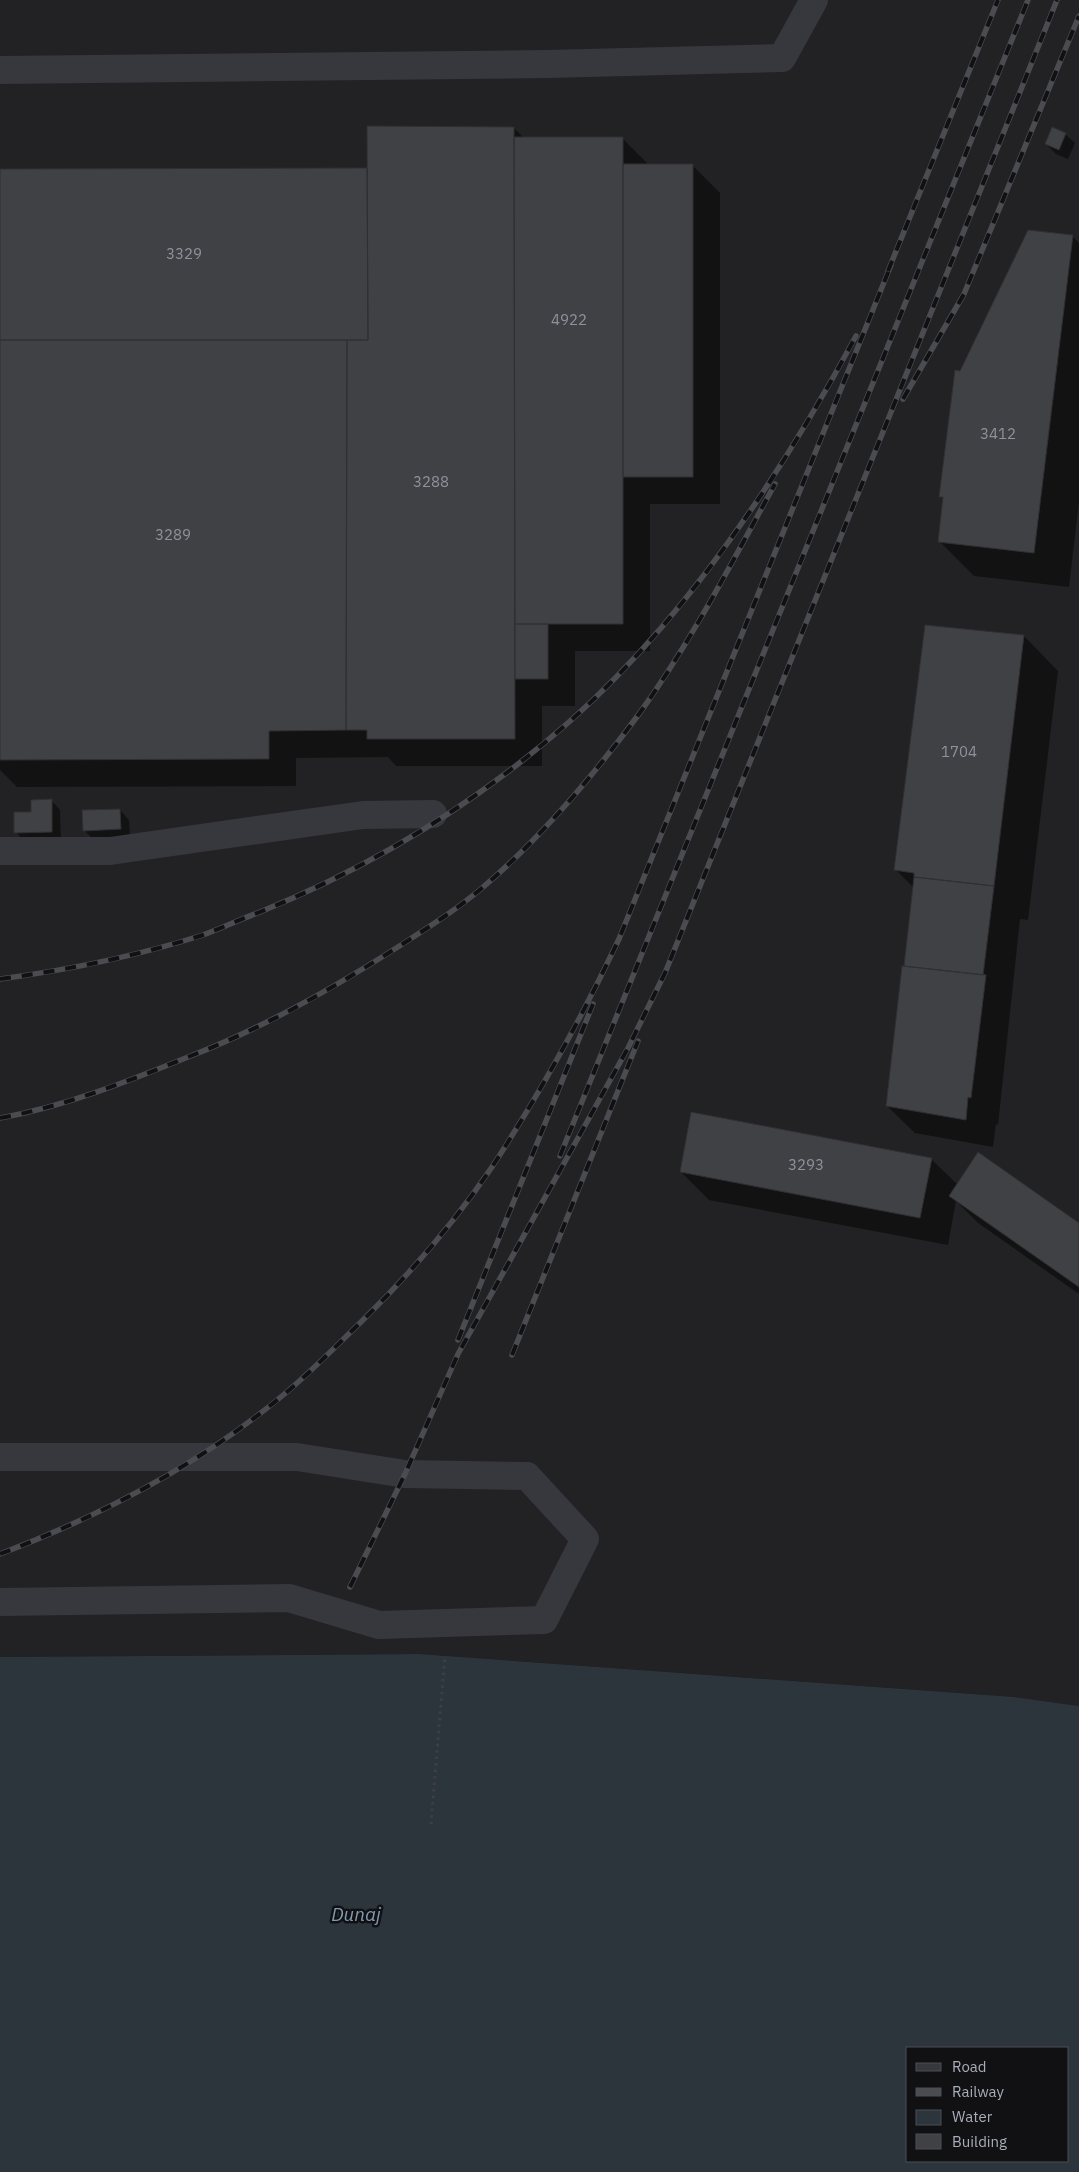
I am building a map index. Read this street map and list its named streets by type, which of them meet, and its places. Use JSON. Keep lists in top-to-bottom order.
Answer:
{
  "water": ["Dunaj"],
  "house_numbers": [
    "3329",
    "4922",
    "3412",
    "3288",
    "3289",
    "1704",
    "3293"
  ],
  "legend": [
    "Road",
    "Railway",
    "Water",
    "Building"
  ]
}
